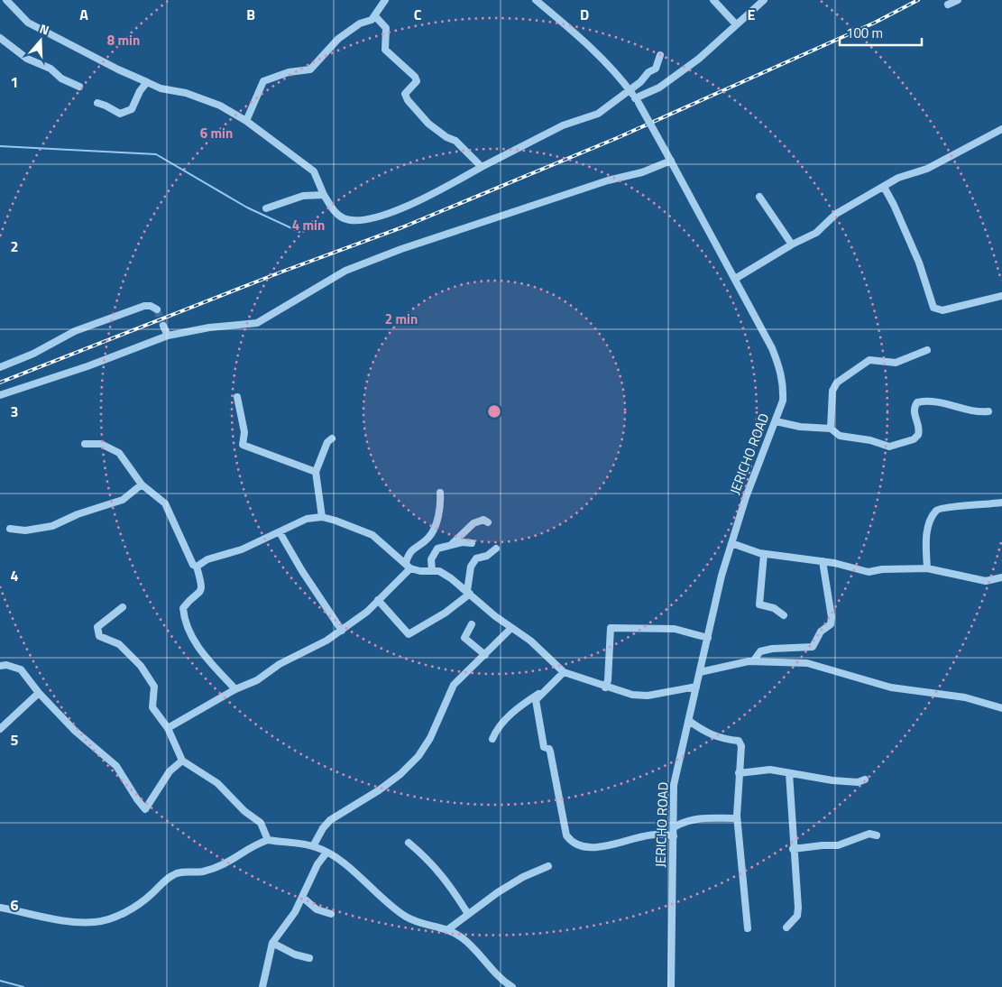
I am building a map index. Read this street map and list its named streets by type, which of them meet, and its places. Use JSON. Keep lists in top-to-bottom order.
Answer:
{
  "streets": {
    "street": ["JERICHO ROAD"]
  },
  "scale_bar": "100 m",
  "north": "top",
  "grid": {
    "columns": [
      "A",
      "B",
      "C",
      "D",
      "E"
    ],
    "rows": [
      "1",
      "2",
      "3",
      "4",
      "5",
      "6"
    ]
  },
  "rings": [
    "8 min",
    "6 min",
    "4 min",
    "2 min"
  ]
}
